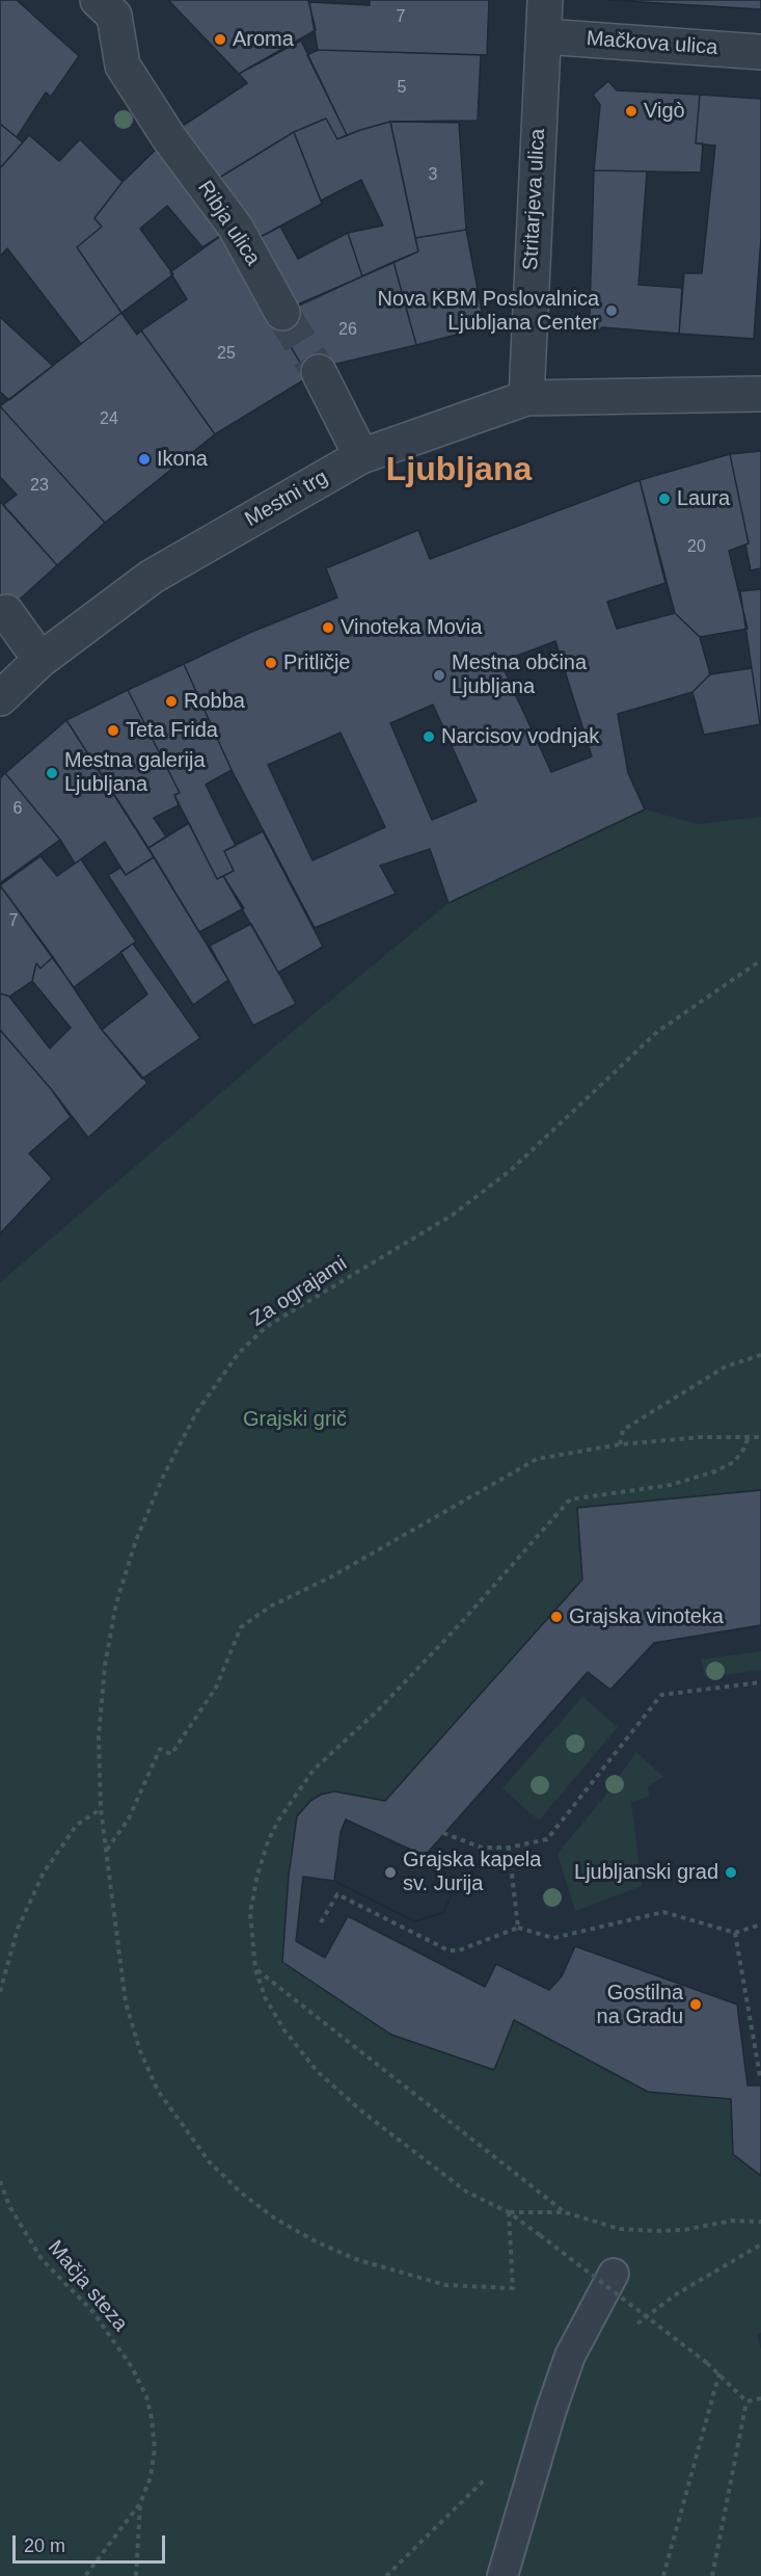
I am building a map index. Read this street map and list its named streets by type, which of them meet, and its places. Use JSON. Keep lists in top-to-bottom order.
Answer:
{
  "streets": {
    "street": [
      "Mačkova ulica",
      "Stritarjeva ulica",
      "Ribja ulica",
      "Mestni trg"
    ],
    "path": ["Za ograjami", "Mačja steza"]
  },
  "crossings": [
    ["Mačkova ulica", "Stritarjeva ulica"],
    ["Stritarjeva ulica", "Mestni trg"]
  ],
  "districts": ["Ljubljana"],
  "parks": ["Grajski grič"],
  "places": [
    "Aroma",
    "Vigò",
    "Nova KBM Poslovalnica Ljubljana Center",
    "Ikona",
    "Laura",
    "Vinoteka Movia",
    "Pritličje",
    "Mestna občina Ljubljana",
    "Robba",
    "Teta Frida",
    "Narcisov vodnjak",
    "Mestna galerija Ljubljana",
    "Grajska vinoteka",
    "Grajska kapela sv. Jurija",
    "Ljubljanski grad",
    "Gostilna na Gradu"
  ],
  "house_numbers": [
    "7",
    "5",
    "3",
    "26",
    "25",
    "24",
    "23",
    "20",
    "6",
    "7"
  ],
  "scale_bar": "20 m"
}
